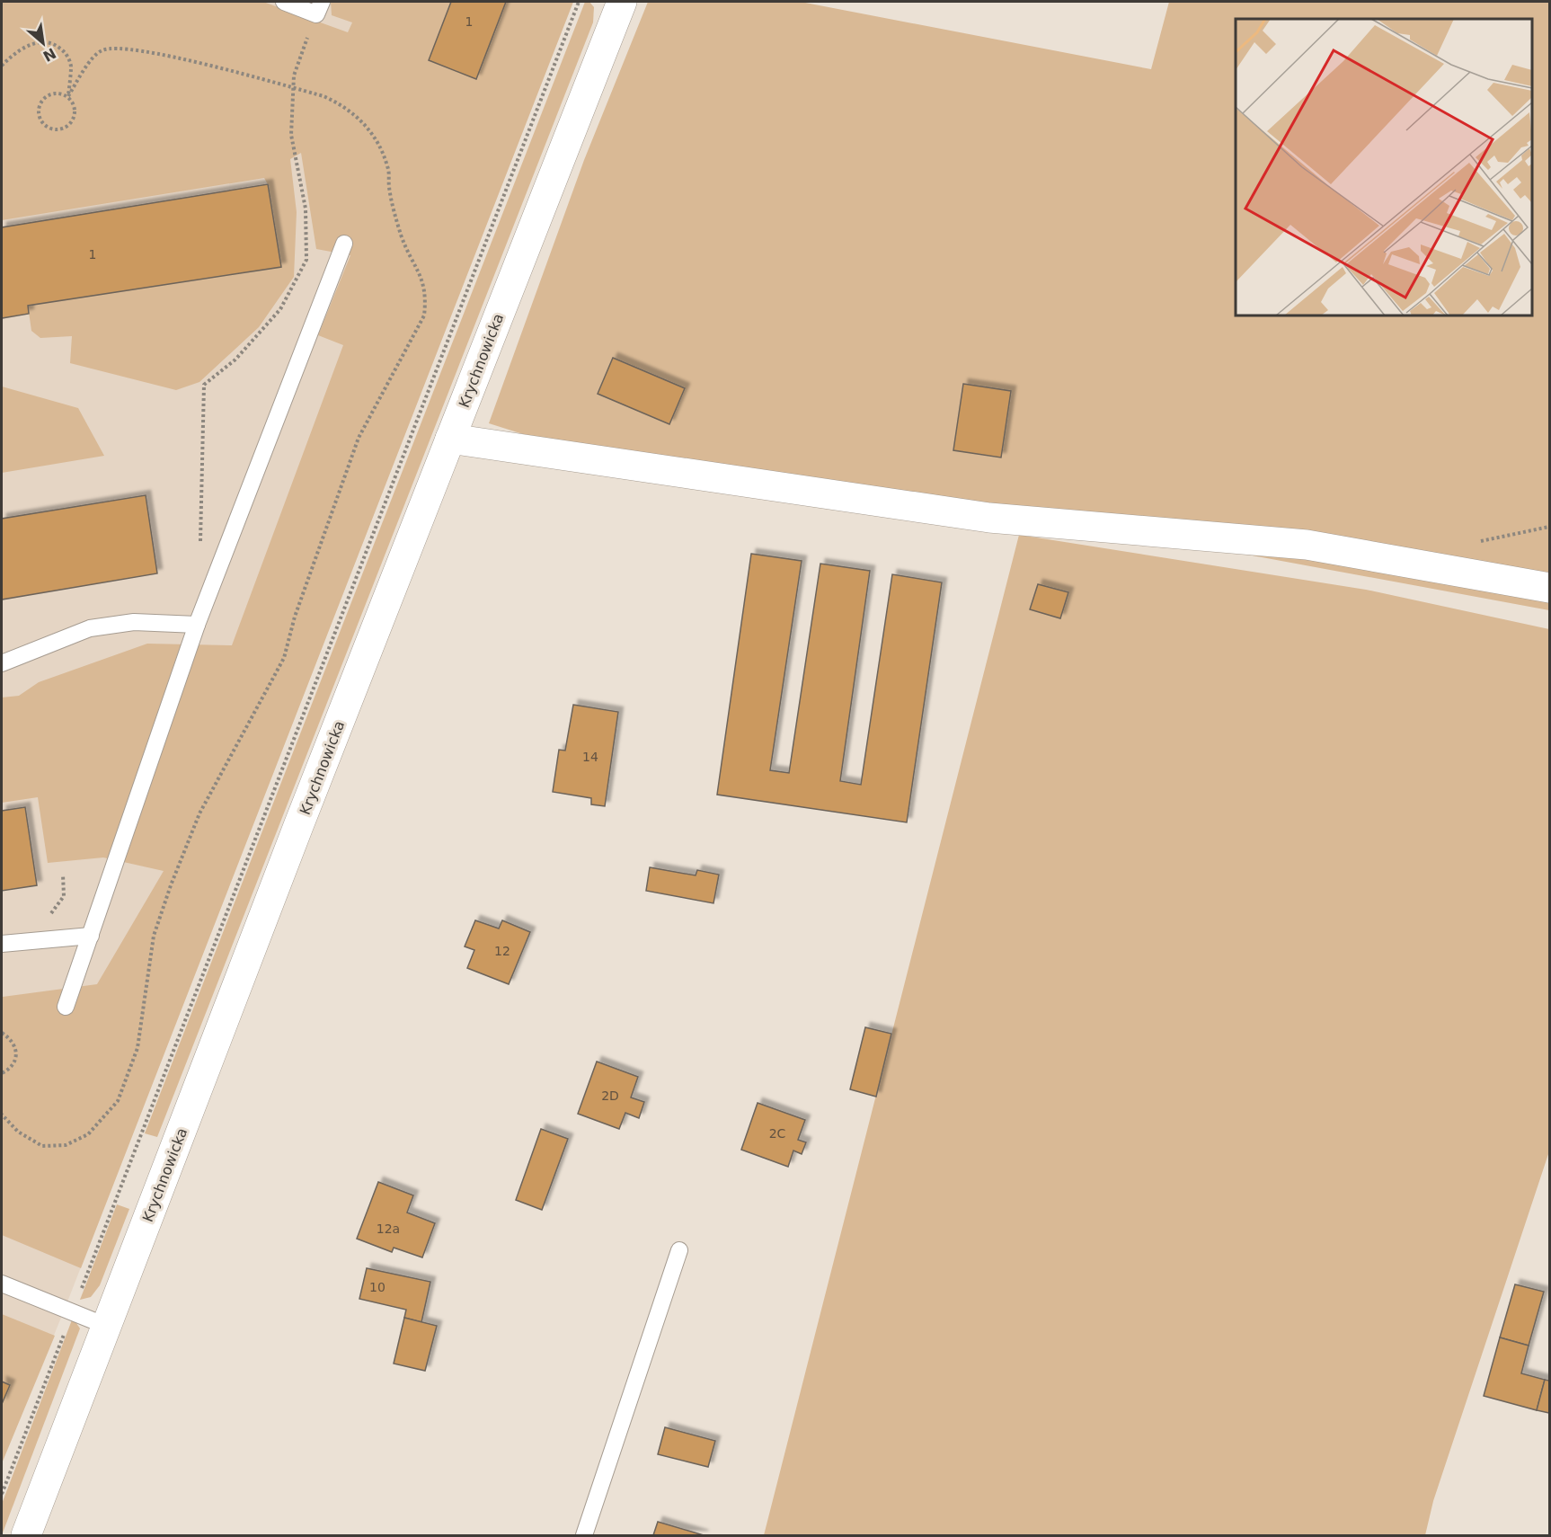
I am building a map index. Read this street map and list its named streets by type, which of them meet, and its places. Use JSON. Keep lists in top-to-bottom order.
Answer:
{
  "streets": {
    "street": ["Krychnowicka"]
  },
  "house_numbers": [
    "1",
    "1",
    "14",
    "12",
    "2D",
    "2C",
    "12a",
    "10"
  ],
  "north": "bottom right"
}
